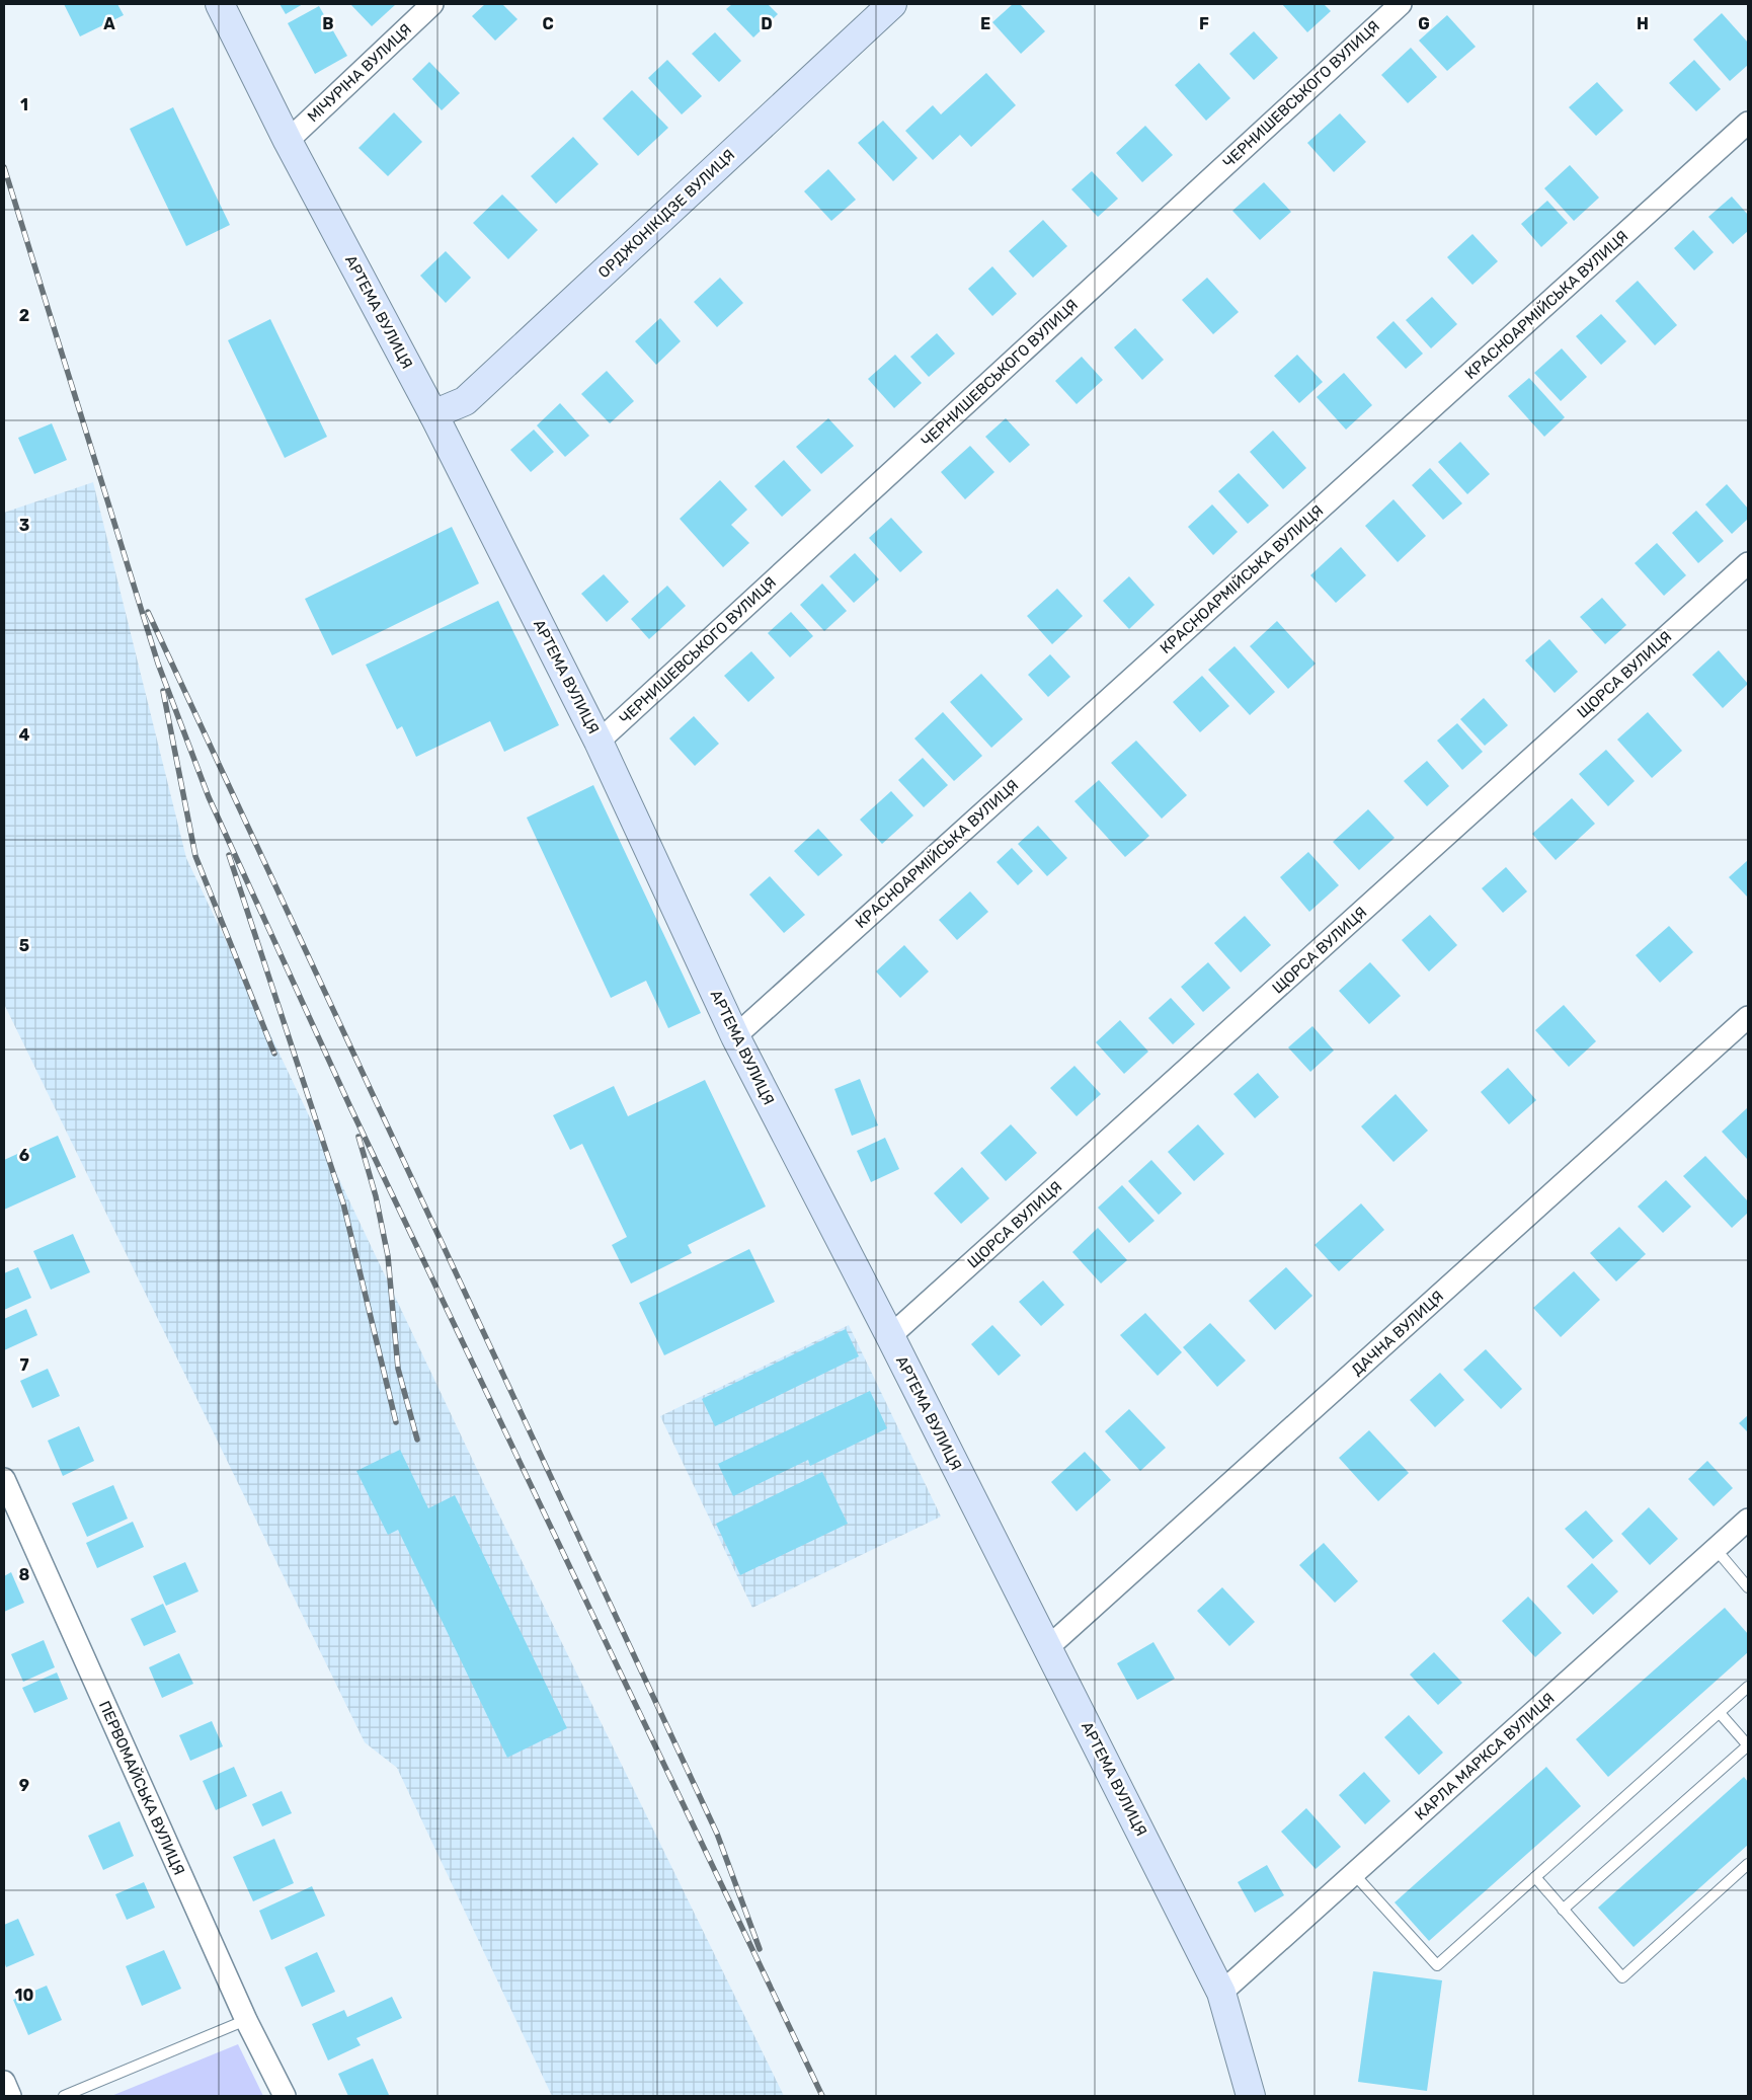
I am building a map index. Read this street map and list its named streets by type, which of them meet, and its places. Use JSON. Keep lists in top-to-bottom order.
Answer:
{
  "streets": {
    "main road": ["ОРДЖОНІКІДЗЕ ВУЛИЦЯ", "АРТЕМА ВУЛИЦЯ"],
    "street": [
      "МІЧУРІНА ВУЛИЦЯ",
      "ЧЕРНИШЕВСЬКОГО ВУЛИЦЯ",
      "КРАСНОАРМІЙСЬКА ВУЛИЦЯ",
      "ЩОРСА ВУЛИЦЯ",
      "ДАЧНА ВУЛИЦЯ",
      "КАРЛА МАРКСА ВУЛИЦЯ",
      "ПЕРВОМАЙСЬКА ВУЛИЦЯ"
    ]
  },
  "crossings": [
    ["МІЧУРІНА ВУЛИЦЯ", "АРТЕМА ВУЛИЦЯ"],
    ["ЧЕРНИШЕВСЬКОГО ВУЛИЦЯ", "АРТЕМА ВУЛИЦЯ"],
    ["ОРДЖОНІКІДЗЕ ВУЛИЦЯ", "АРТЕМА ВУЛИЦЯ"],
    ["КРАСНОАРМІЙСЬКА ВУЛИЦЯ", "АРТЕМА ВУЛИЦЯ"],
    ["АРТЕМА ВУЛИЦЯ", "ЩОРСА ВУЛИЦЯ"],
    ["АРТЕМА ВУЛИЦЯ", "ДАЧНА ВУЛИЦЯ"],
    ["АРТЕМА ВУЛИЦЯ", "КАРЛА МАРКСА ВУЛИЦЯ"]
  ],
  "grid": {
    "columns": [
      "A",
      "B",
      "C",
      "D",
      "E",
      "F",
      "G",
      "H"
    ],
    "rows": [
      "1",
      "2",
      "3",
      "4",
      "5",
      "6",
      "7",
      "8",
      "9",
      "10"
    ]
  }
}
